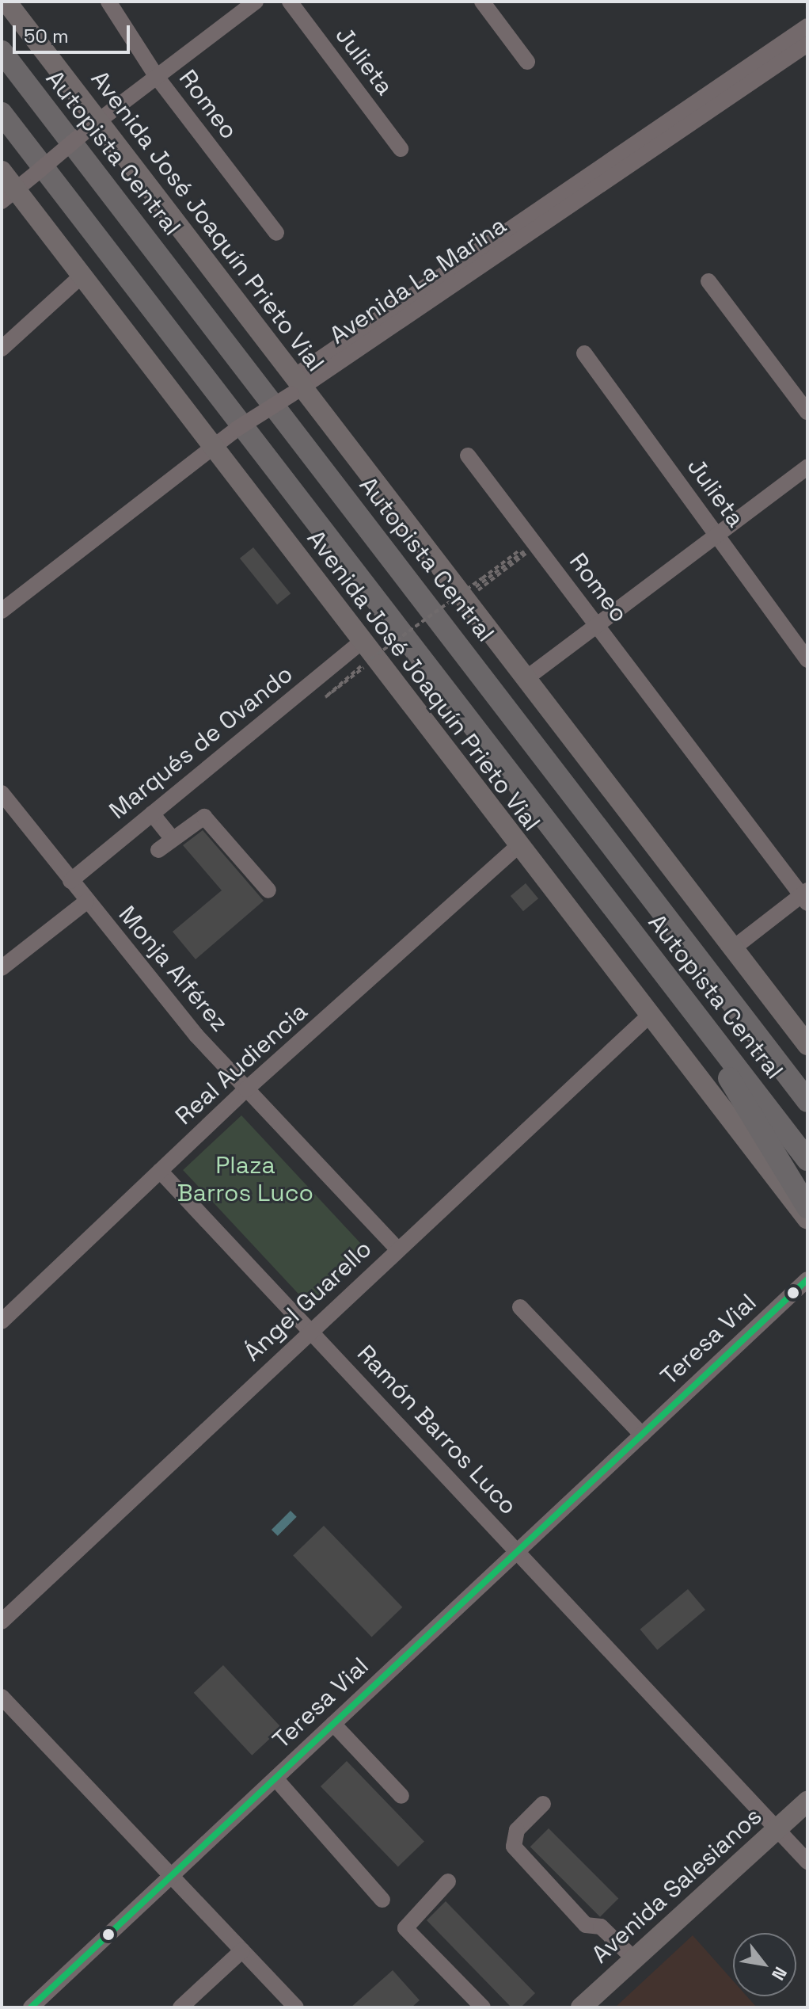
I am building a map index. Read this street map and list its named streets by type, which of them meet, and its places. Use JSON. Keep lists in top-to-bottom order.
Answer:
{
  "streets": {
    "highway": ["Autopista Central"],
    "main road": ["Avenida José Joaquín Prieto Vial", "Avenida Salesianos"],
    "street": [
      "Julieta",
      "Romeo",
      "Avenida La Marina",
      "Marqués de Ovando",
      "Monja Alférez",
      "Real Audiencia",
      "Ángel Guarello",
      "Teresa Vial",
      "Ramón Barros Luco"
    ]
  },
  "crossings": [
    ["Avenida José Joaquín Prieto Vial", "Avenida La Marina"],
    ["Avenida José Joaquín Prieto Vial", "Marqués de Ovando"],
    ["Avenida José Joaquín Prieto Vial", "Real Audiencia"],
    ["Avenida José Joaquín Prieto Vial", "Ángel Guarello"],
    ["Marqués de Ovando", "Monja Alférez"],
    ["Monja Alférez", "Real Audiencia"],
    ["Monja Alférez", "Ángel Guarello"],
    ["Real Audiencia", "Ramón Barros Luco"],
    ["Ángel Guarello", "Ramón Barros Luco"],
    ["Teresa Vial", "Ramón Barros Luco"],
    ["Ramón Barros Luco", "Avenida Salesianos"]
  ],
  "parks": ["Plaza Barros Luco"],
  "scale_bar": "50 m",
  "north": "bottom right"
}
